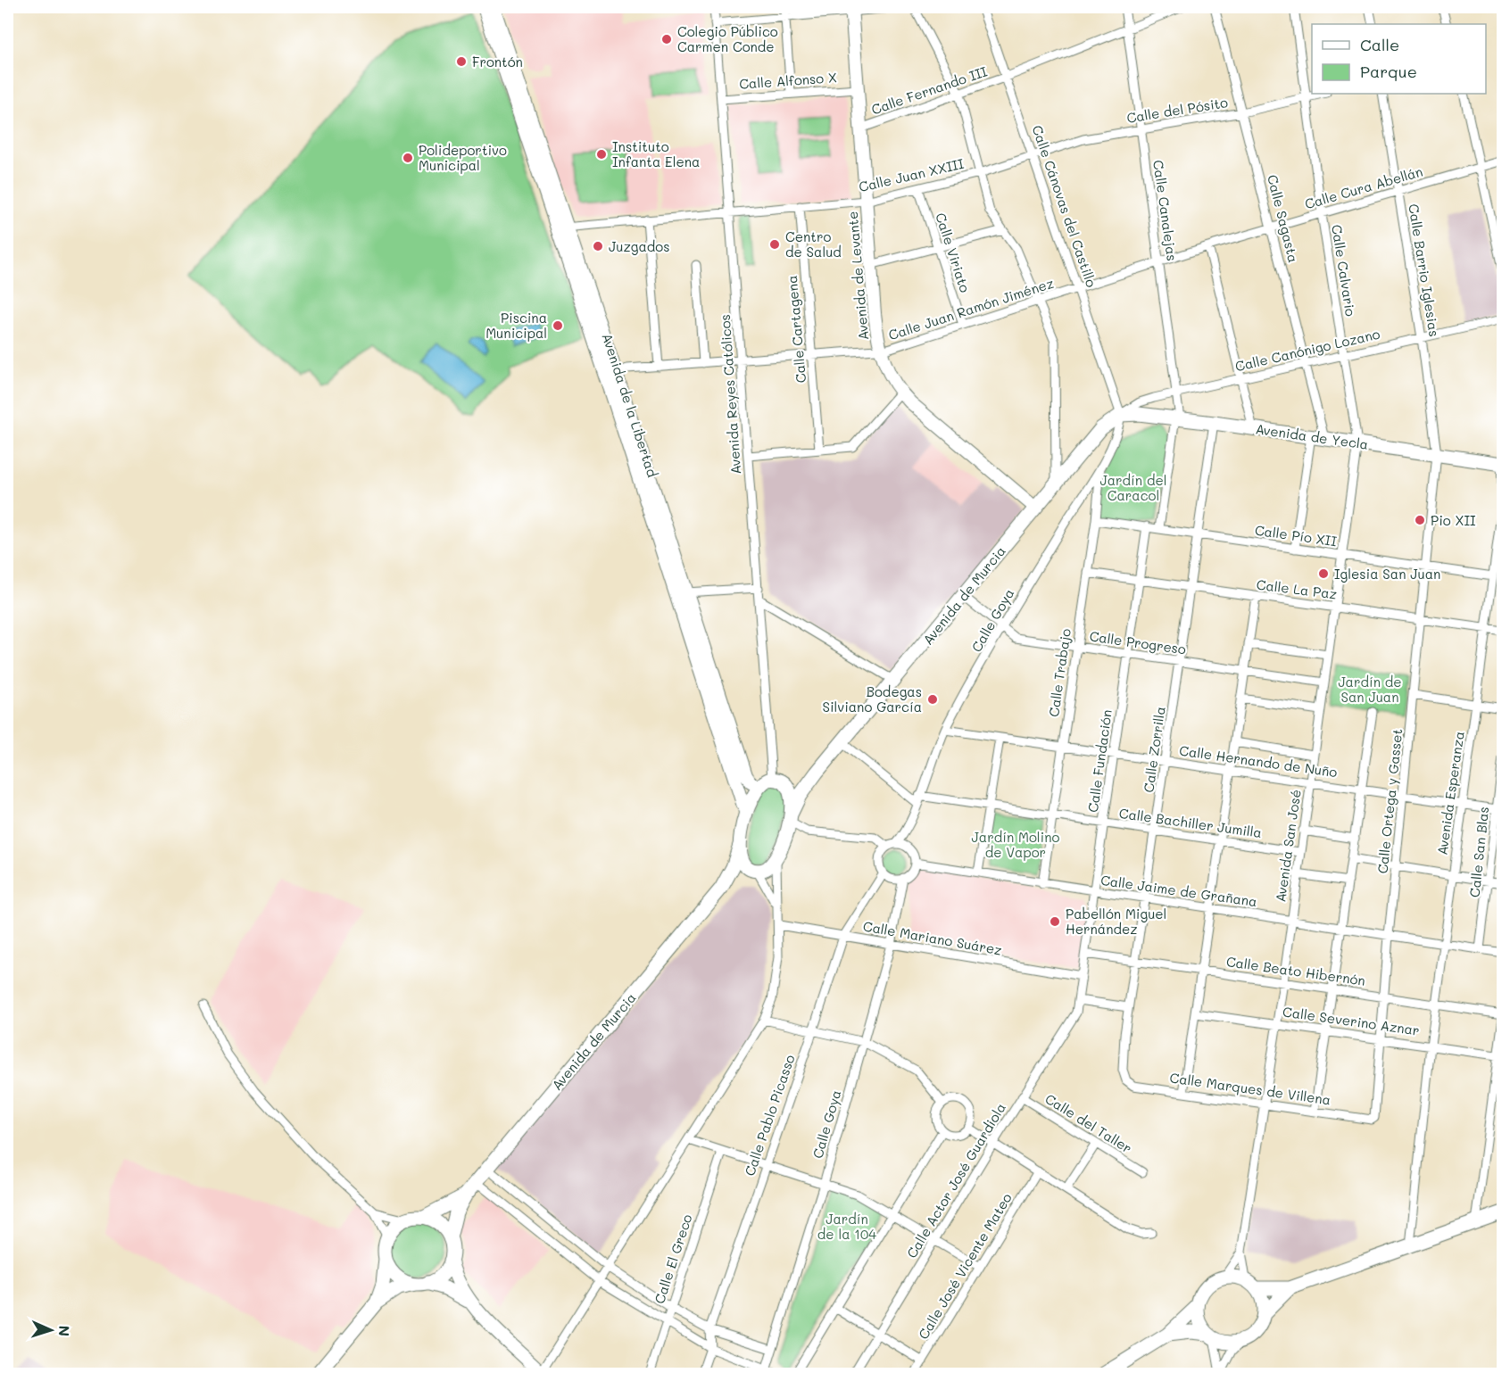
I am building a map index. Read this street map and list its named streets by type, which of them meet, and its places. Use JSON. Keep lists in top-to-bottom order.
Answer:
{
  "streets": {
    "main road": [
      "Avenida de Levante",
      "Avenida de la Libertad",
      "Avenida de Yecla",
      "Avenida de Murcia"
    ],
    "street": [
      "Calle Alfonso X",
      "Calle Fernando III",
      "Calle del Pósito",
      "Calle Juan XXIII",
      "Calle Cura Abellán",
      "Calle Cánovas del Castillo",
      "Calle Canalejas",
      "Calle Sagasta",
      "Calle Viriato",
      "Calle Calvario",
      "Calle Barrio Iglesias",
      "Calle Juan Ramón Jiménez",
      "Calle Cartagena",
      "Calle Canónigo Lozano",
      "Avenida Reyes Católicos",
      "Calle Pío XII",
      "Calle La Paz",
      "Calle Goya",
      "Calle Progreso",
      "Calle Trabajo",
      "Calle Zorrilla",
      "Calle Fundación",
      "Calle Hernando de Nuño",
      "Avenida Esperanza",
      "Calle Ortega y Gasset",
      "Calle Bachiller Jumilla",
      "Avenida San José",
      "Calle San Blas",
      "Calle Jaime de Grañana",
      "Calle Mariano Suárez",
      "Calle Beato Hibernón",
      "Calle Severino Aznar",
      "Calle Marques de Villena",
      "Calle Pablo Picasso",
      "Calle del Taller",
      "Calle Actor José Guardiola",
      "Calle El Greco",
      "Calle José Vicente Mateo"
    ]
  },
  "crossings": [
    ["Calle Alfonso X", "Avenida de Levante"],
    ["Calle Alfonso X", "Avenida Reyes Católicos"],
    ["Calle Fernando III", "Calle Cánovas del Castillo"],
    ["Calle Fernando III", "Calle Canalejas"],
    ["Calle Fernando III", "Avenida de Levante"],
    ["Calle del Pósito", "Calle Juan XXIII"],
    ["Calle del Pósito", "Calle Cánovas del Castillo"],
    ["Calle del Pósito", "Calle Canalejas"],
    ["Calle del Pósito", "Calle Sagasta"],
    ["Calle del Pósito", "Calle Calvario"],
    ["Calle Juan XXIII", "Calle Cánovas del Castillo"],
    ["Calle Juan XXIII", "Calle Viriato"],
    ["Calle Juan XXIII", "Avenida de Levante"],
    ["Calle Juan XXIII", "Calle Cartagena"],
    ["Calle Juan XXIII", "Avenida Reyes Católicos"],
    ["Calle Cura Abellán", "Calle Cánovas del Castillo"],
    ["Calle Cura Abellán", "Calle Canalejas"],
    ["Calle Cura Abellán", "Calle Sagasta"],
    ["Calle Cura Abellán", "Calle Calvario"],
    ["Calle Cura Abellán", "Calle Barrio Iglesias"],
    ["Calle Cura Abellán", "Calle Juan Ramón Jiménez"],
    ["Calle Cánovas del Castillo", "Calle Juan Ramón Jiménez"],
    ["Calle Cánovas del Castillo", "Calle Canónigo Lozano"],
    ["Calle Cánovas del Castillo", "Avenida de Yecla"],
    ["Calle Cánovas del Castillo", "Avenida de Murcia"],
    ["Calle Cánovas del Castillo", "Calle Goya"],
    ["Calle Canalejas", "Calle Canónigo Lozano"],
    ["Calle Canalejas", "Avenida de Yecla"],
    ["Calle Canalejas", "Calle Pío XII"],
    ["Calle Sagasta", "Calle Canónigo Lozano"],
    ["Calle Sagasta", "Avenida de Yecla"],
    ["Calle Viriato", "Calle Juan Ramón Jiménez"],
    ["Calle Calvario", "Calle Canónigo Lozano"],
    ["Calle Calvario", "Avenida de Yecla"],
    ["Calle Calvario", "Avenida San José"],
    ["Calle Barrio Iglesias", "Calle Canónigo Lozano"],
    ["Calle Barrio Iglesias", "Avenida de Yecla"],
    ["Calle Barrio Iglesias", "Calle Ortega y Gasset"],
    ["Avenida de Levante", "Calle Juan Ramón Jiménez"],
    ["Avenida de Levante", "Avenida de Murcia"],
    ["Calle Juan Ramón Jiménez", "Calle Cartagena"],
    ["Calle Juan Ramón Jiménez", "Avenida Reyes Católicos"],
    ["Calle Juan Ramón Jiménez", "Avenida de la Libertad"],
    ["Calle Canónigo Lozano", "Avenida de Yecla"],
    ["Calle Canónigo Lozano", "Avenida de Murcia"],
    ["Calle Canónigo Lozano", "Calle Goya"],
    ["Avenida de Yecla", "Avenida de Murcia"],
    ["Avenida de Yecla", "Calle Goya"],
    ["Avenida de Yecla", "Calle Zorrilla"],
    ["Avenida de Yecla", "Avenida Esperanza"],
    ["Avenida de Yecla", "Calle Ortega y Gasset"],
    ["Avenida de Yecla", "Avenida San José"],
    ["Calle Pío XII", "Calle Trabajo"],
    ["Calle Pío XII", "Calle Zorrilla"],
    ["Calle Pío XII", "Calle Fundación"],
    ["Calle Pío XII", "Avenida Esperanza"],
    ["Calle Pío XII", "Calle Ortega y Gasset"],
    ["Calle Pío XII", "Avenida San José"],
    ["Calle La Paz", "Calle Trabajo"],
    ["Calle La Paz", "Calle Zorrilla"],
    ["Calle La Paz", "Calle Fundación"],
    ["Calle La Paz", "Avenida Esperanza"],
    ["Calle La Paz", "Calle Ortega y Gasset"],
    ["Calle La Paz", "Avenida San José"],
    ["Avenida de Murcia", "Calle Goya"],
    ["Avenida de Murcia", "Calle Progreso"],
    ["Calle Goya", "Calle Progreso"],
    ["Calle Goya", "Calle Trabajo"],
    ["Calle Goya", "Calle Hernando de Nuño"],
    ["Calle Goya", "Calle Bachiller Jumilla"],
    ["Calle Goya", "Calle Jaime de Grañana"],
    ["Calle Goya", "Calle Mariano Suárez"],
    ["Calle Goya", "Calle Pablo Picasso"],
    ["Calle Progreso", "Calle Trabajo"],
    ["Calle Progreso", "Calle Zorrilla"],
    ["Calle Progreso", "Calle Fundación"],
    ["Calle Progreso", "Avenida San José"],
    ["Calle Trabajo", "Calle Hernando de Nuño"],
    ["Calle Trabajo", "Calle Bachiller Jumilla"],
    ["Calle Trabajo", "Calle Jaime de Grañana"],
    ["Calle Zorrilla", "Calle Hernando de Nuño"],
    ["Calle Zorrilla", "Calle Bachiller Jumilla"],
    ["Calle Zorrilla", "Calle Jaime de Grañana"],
    ["Calle Zorrilla", "Calle Beato Hibernón"],
    ["Calle Zorrilla", "Calle Marques de Villena"],
    ["Calle Fundación", "Calle Hernando de Nuño"],
    ["Calle Fundación", "Calle Bachiller Jumilla"],
    ["Calle Fundación", "Calle Jaime de Grañana"],
    ["Calle Fundación", "Calle Mariano Suárez"],
    ["Calle Fundación", "Calle Beato Hibernón"],
    ["Calle Fundación", "Calle Actor José Guardiola"],
    ["Calle Hernando de Nuño", "Avenida Esperanza"],
    ["Calle Hernando de Nuño", "Calle Ortega y Gasset"],
    ["Calle Hernando de Nuño", "Avenida San José"],
    ["Calle Hernando de Nuño", "Calle San Blas"],
    ["Avenida Esperanza", "Calle Jaime de Grañana"],
    ["Avenida Esperanza", "Calle Beato Hibernón"],
    ["Avenida Esperanza", "Calle Severino Aznar"],
    ["Calle Ortega y Gasset", "Calle Jaime de Grañana"],
    ["Calle Ortega y Gasset", "Calle Beato Hibernón"],
    ["Calle Ortega y Gasset", "Calle Severino Aznar"],
    ["Calle Ortega y Gasset", "Calle Marques de Villena"],
    ["Calle Bachiller Jumilla", "Avenida San José"],
    ["Avenida San José", "Calle Jaime de Grañana"],
    ["Avenida San José", "Calle Beato Hibernón"],
    ["Avenida San José", "Calle Severino Aznar"],
    ["Avenida San José", "Calle Marques de Villena"],
    ["Calle San Blas", "Calle Jaime de Grañana"],
    ["Calle Jaime de Grañana", "Calle Pablo Picasso"],
    ["Calle Mariano Suárez", "Calle Pablo Picasso"],
    ["Calle del Taller", "Calle Actor José Guardiola"]
  ],
  "parks": [
    "Jardín del Caracol",
    "Jardín de San Juan",
    "Jardín Molino de Vapor",
    "Jardín de la 104"
  ],
  "places": [
    "Colegio Público Carmen Conde",
    "Frontón",
    "Instituto Infanta Elena",
    "Polideportivo Municipal",
    "Centro de Salud",
    "Juzgados",
    "Piscina Municipal",
    "Pio XII",
    "Iglesia San Juan",
    "Bodegas Silviano García",
    "Pabellón Miguel Hernández"
  ],
  "legend": ["Calle", "Parque"],
  "north": "right"
}
